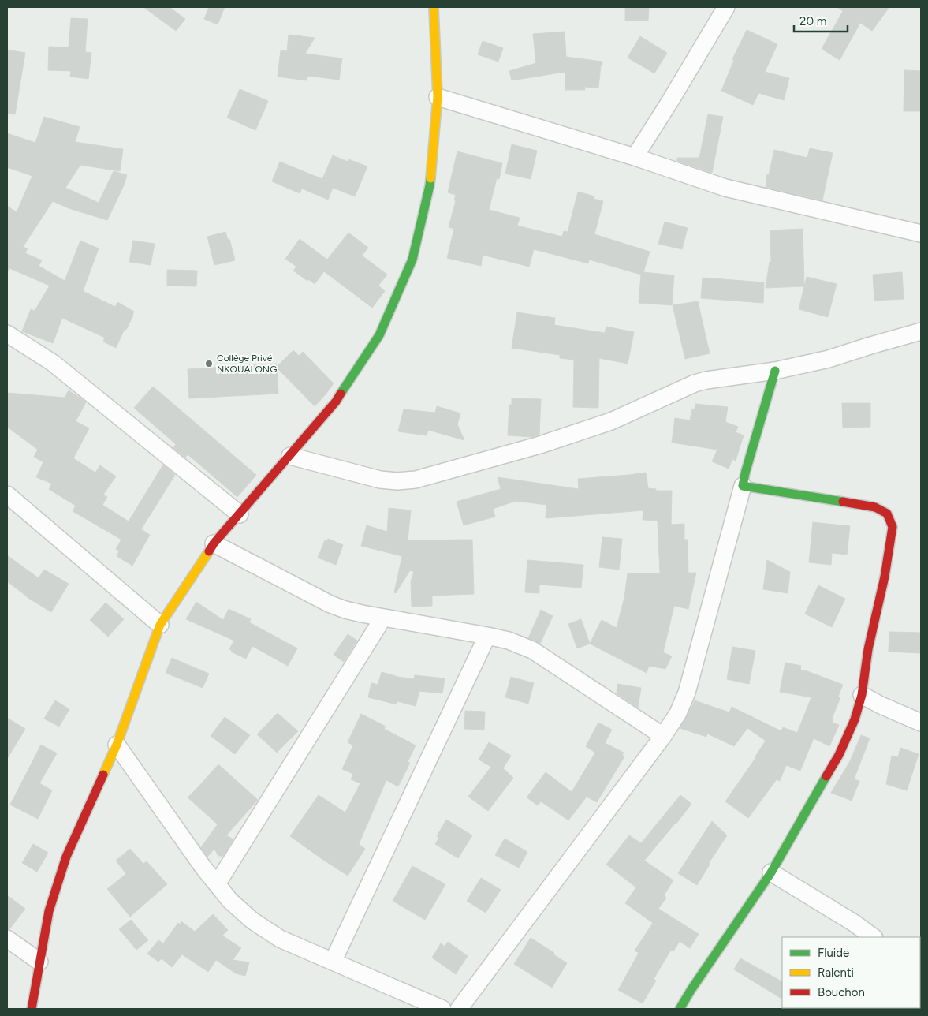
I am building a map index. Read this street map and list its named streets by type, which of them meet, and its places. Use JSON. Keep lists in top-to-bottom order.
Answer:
{
  "places": ["Collège Privé NKOUALONG"],
  "legend": ["Fluide", "Ralenti", "Bouchon"],
  "scale_bar": "20 m"
}
